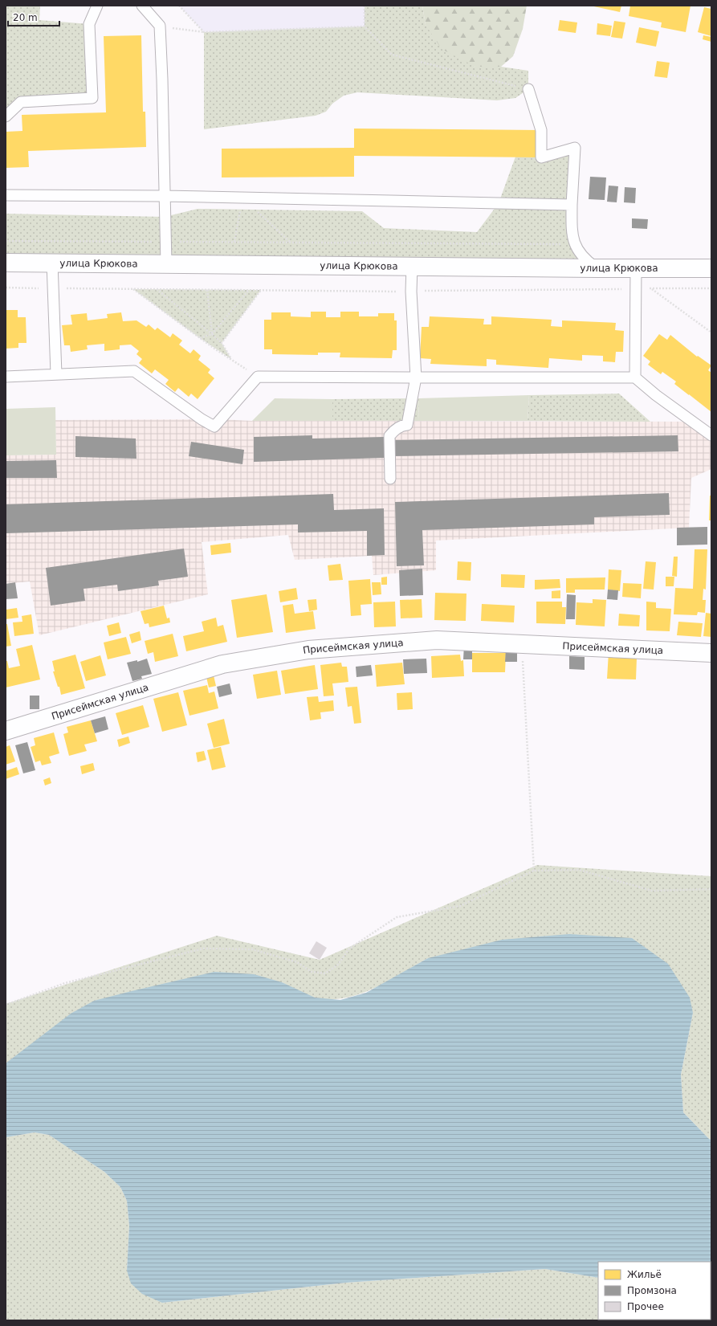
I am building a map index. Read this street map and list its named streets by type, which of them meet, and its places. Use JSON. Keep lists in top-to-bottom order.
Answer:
{
  "streets": {
    "street": ["улица Крюкова", "Присеймская улица"]
  },
  "legend": ["Жильё", "Промзона", "Прочее"],
  "scale_bar": "20 m"
}
